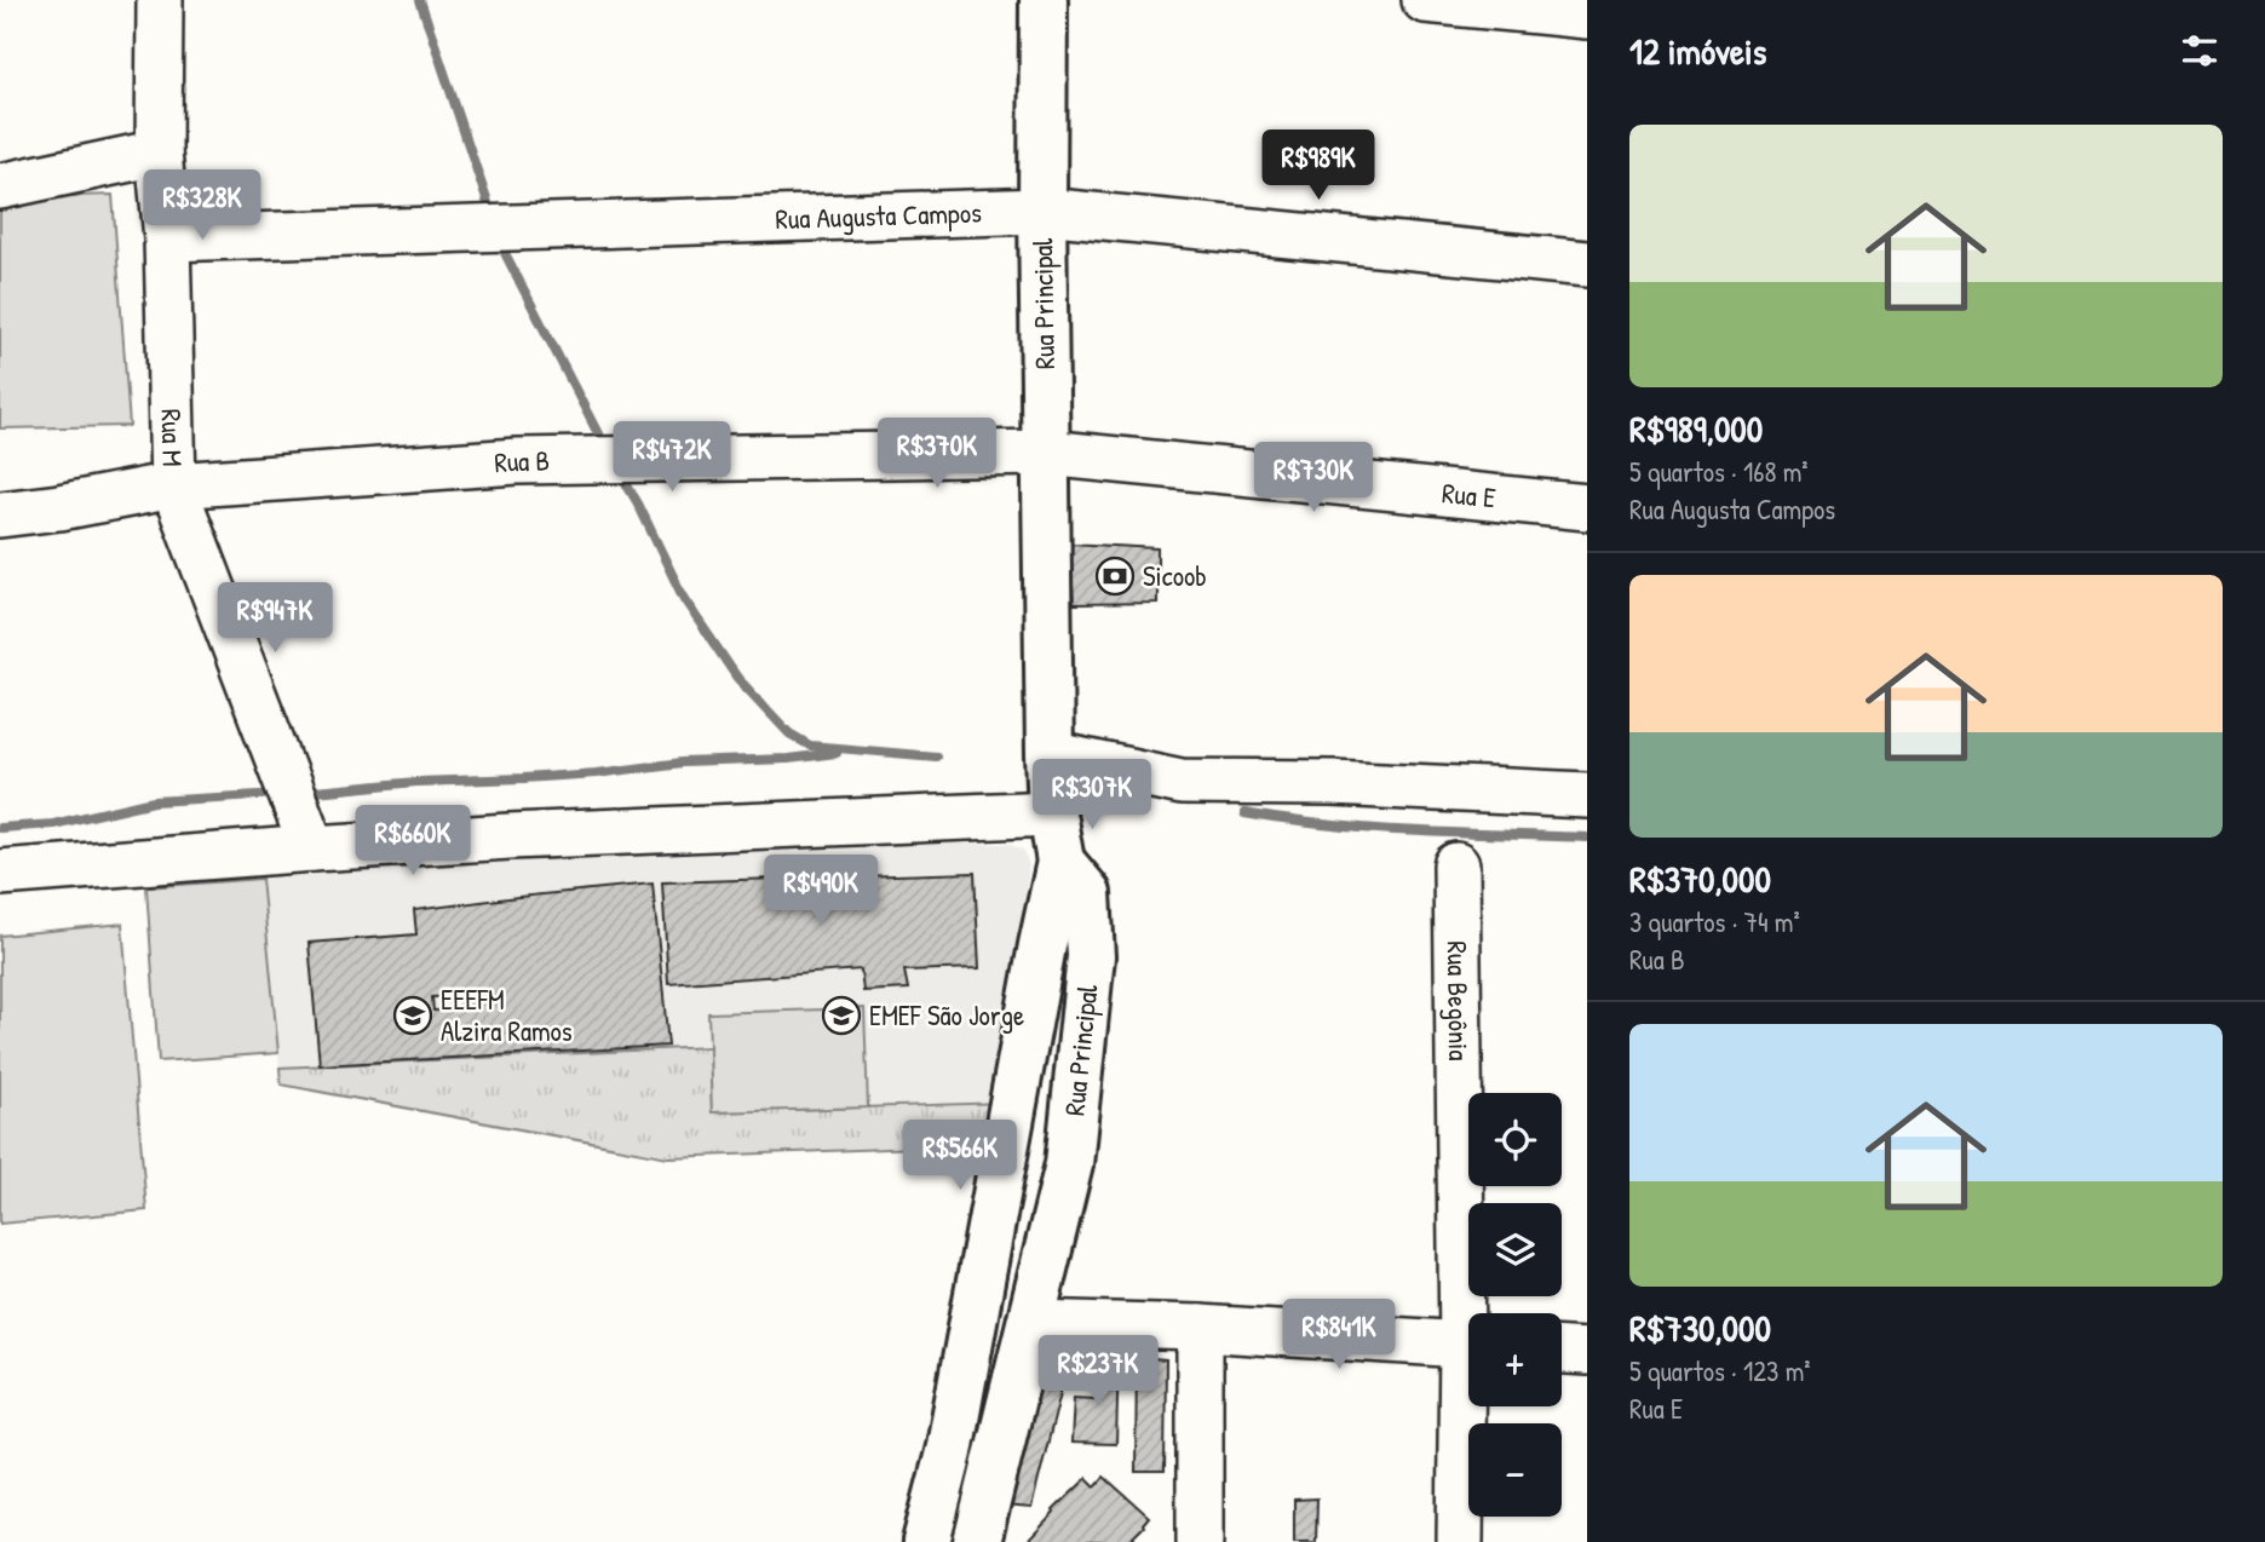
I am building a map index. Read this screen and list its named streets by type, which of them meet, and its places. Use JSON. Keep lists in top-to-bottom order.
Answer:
{
  "streets": {
    "main road": ["Rua Principal"],
    "street": [
      "Rua Augusta Campos",
      "Rua M",
      "Rua B",
      "Rua E",
      "Rua Begônia"
    ]
  },
  "crossings": [
    ["Rua Augusta Campos", "Rua Principal"],
    ["Rua Augusta Campos", "Rua M"],
    ["Rua Principal", "Rua B"],
    ["Rua Principal", "Rua E"],
    ["Rua M", "Rua B"],
    ["Rua B", "Rua E"]
  ],
  "places": {
    "bank": ["Sicoob"],
    "school or university": ["EEEFM Alzira Ramos", "EMEF São Jorge"]
  },
  "page": {
    "heading": "12 imóveis",
    "list": [
      {
        "name": "R$989,000",
        "note": "5 quartos · 168 m² · Rua Augusta Campos"
      },
      {
        "name": "R$370,000",
        "note": "3 quartos · 74 m² · Rua B"
      },
      {
        "name": "R$730,000",
        "note": "5 quartos · 123 m² · Rua E"
      }
    ],
    "price": [
      "R$989K",
      "R$328K",
      "R$370K",
      "R$472K",
      "R$730K",
      "R$947K",
      "R$307K",
      "R$660K",
      "R$490K",
      "R$566K",
      "R$841K",
      "R$237K"
    ],
    "map_buttons": ["+", "−"]
  }
}
